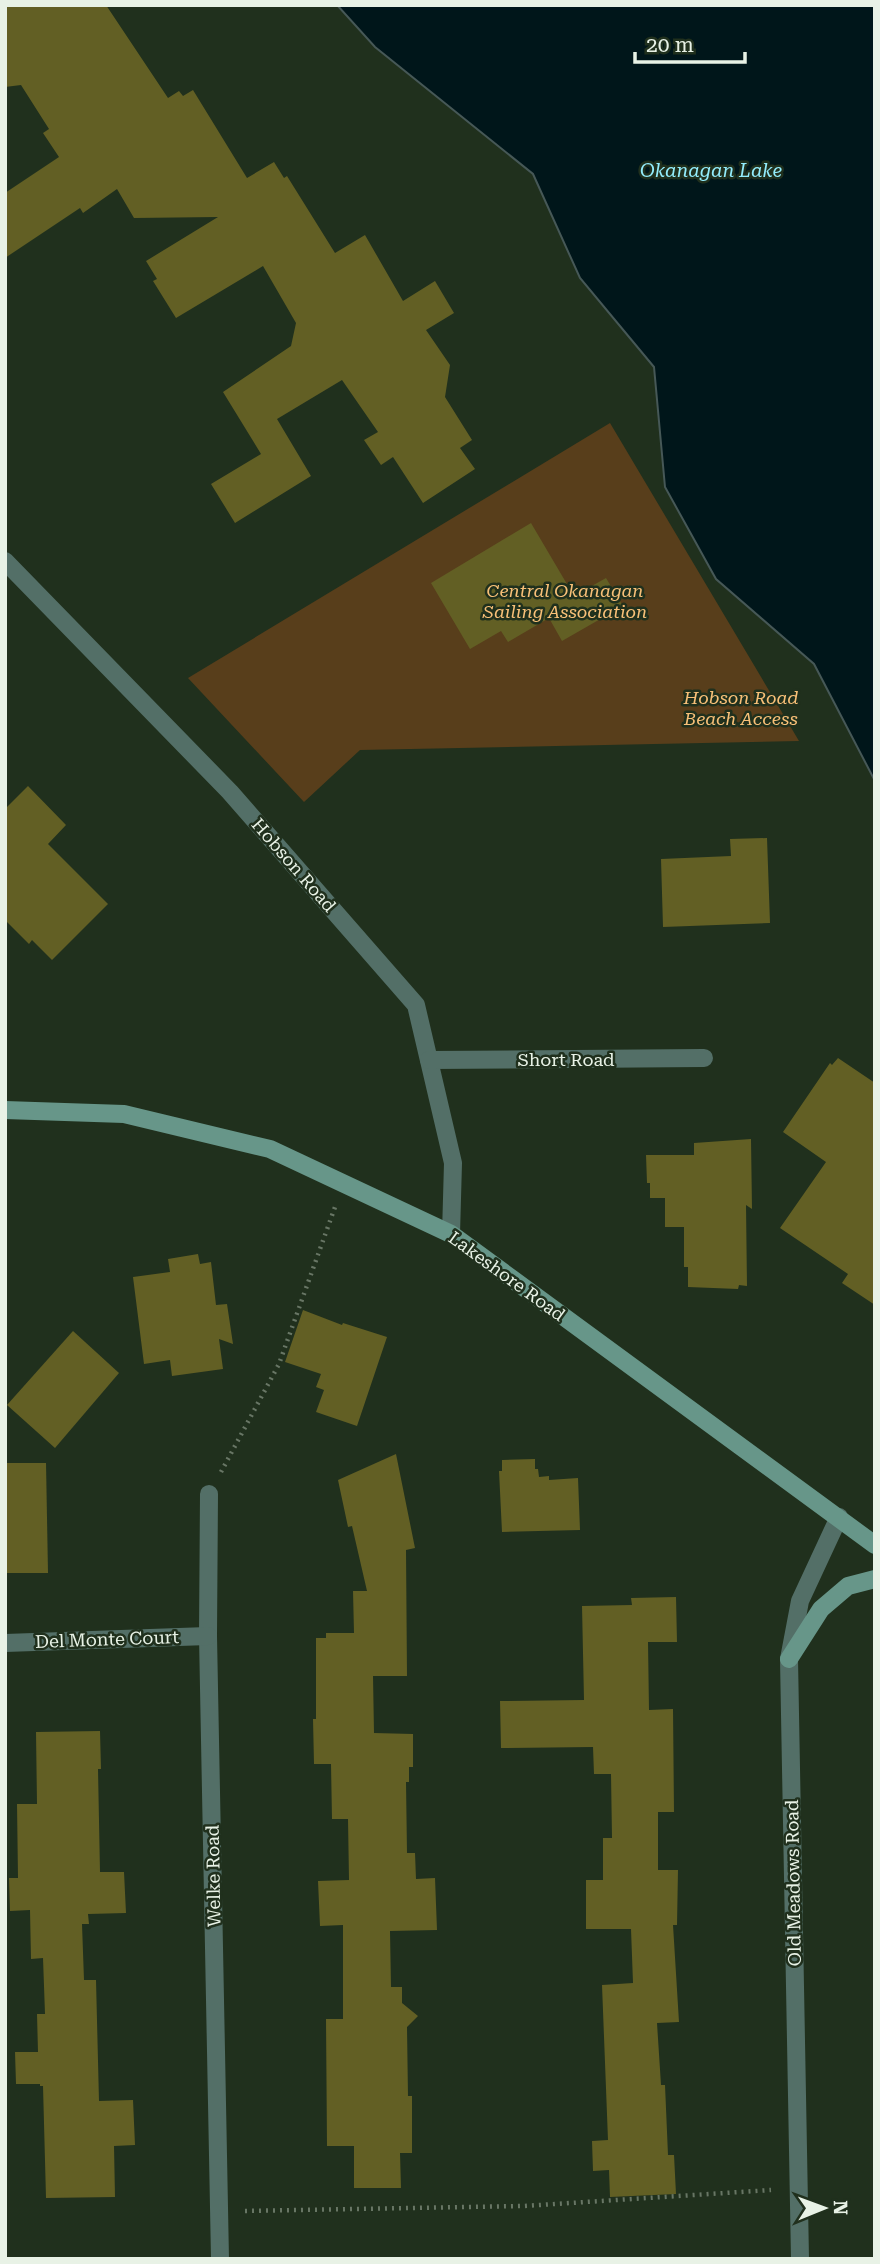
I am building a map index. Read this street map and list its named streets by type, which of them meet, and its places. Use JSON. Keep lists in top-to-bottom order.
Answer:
{
  "streets": {
    "main road": ["Lakeshore Road"],
    "street": [
      "Hobson Road",
      "Short Road",
      "Del Monte Court",
      "Welke Road",
      "Old Meadows Road"
    ]
  },
  "crossings": [
    ["Hobson Road", "Short Road"],
    ["Hobson Road", "Lakeshore Road"],
    ["Lakeshore Road", "Old Meadows Road"],
    ["Del Monte Court", "Welke Road"]
  ],
  "water": ["Okanagan Lake"],
  "parks": ["Central Okanagan Sailing Association", "Hobson Road Beach Access"],
  "scale_bar": "20 m",
  "north": "right"
}
